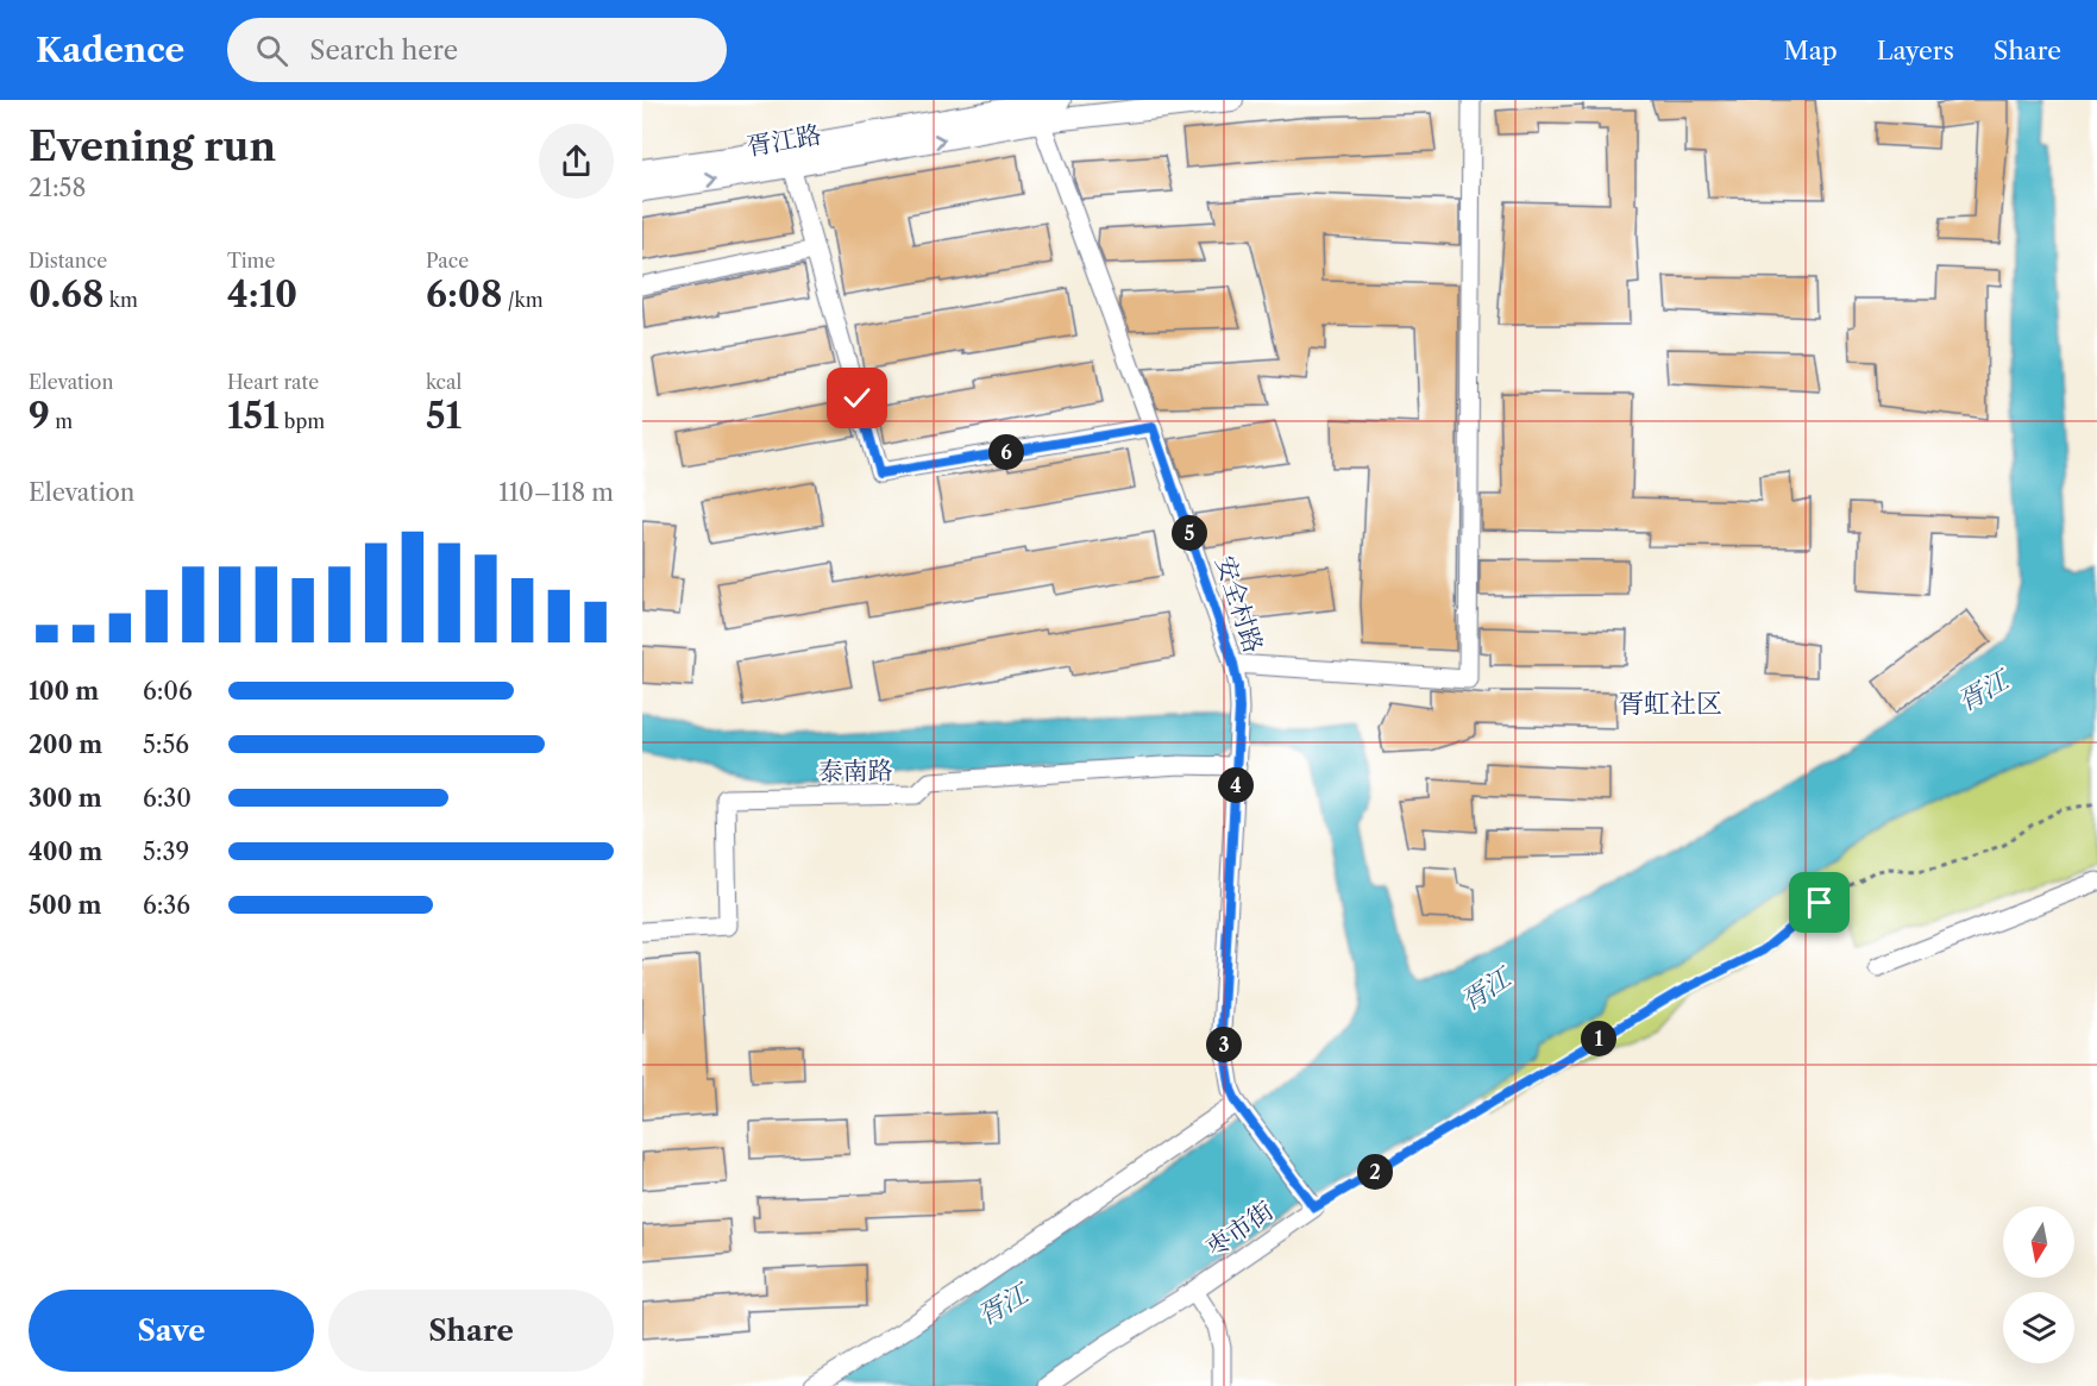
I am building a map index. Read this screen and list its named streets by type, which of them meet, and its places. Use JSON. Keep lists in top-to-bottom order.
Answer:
{
  "streets": {
    "main road": ["胥江路"],
    "street": ["安全村路", "泰南路", "枣市街"]
  },
  "crossings": [
    ["胥江路", "安全村路"],
    ["安全村路", "泰南路"],
    ["安全村路", "枣市街"]
  ],
  "districts": ["胥虹社区"],
  "water": ["胥江"],
  "north": "bottom",
  "page": {
    "header": "Kadence",
    "search": "Search here",
    "nav": ["Map", "Layers", "Share"],
    "heading": ["Evening run", "21:58"],
    "stats": [
      ["Distance", "0.68 km"],
      ["Time", "4:10"],
      ["Pace", "6:08 /km"],
      ["Elevation", "9 m"],
      ["Heart rate", "151 bpm"],
      ["kcal", "51"]
    ],
    "pins": [
      "6",
      "5",
      "4",
      "1",
      "3",
      "2"
    ],
    "chart": ["Elevation", "110–118 m"],
    "list": [
      {
        "name": "100 m",
        "note": "6:06"
      },
      {
        "name": "200 m",
        "note": "5:56"
      },
      {
        "name": "300 m",
        "note": "6:30"
      },
      {
        "name": "400 m",
        "note": "5:39"
      },
      {
        "name": "500 m",
        "note": "6:36"
      }
    ],
    "buttons": ["Save", "Share"]
  }
}
